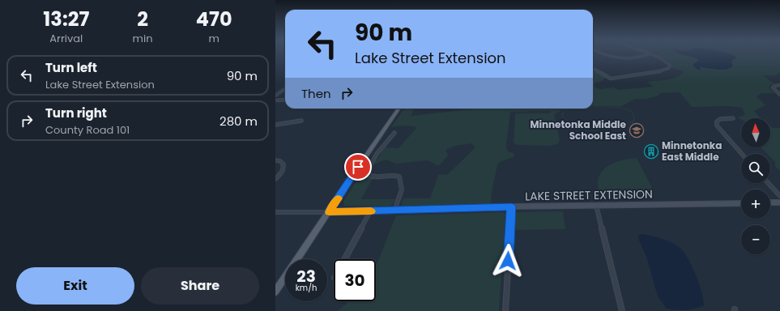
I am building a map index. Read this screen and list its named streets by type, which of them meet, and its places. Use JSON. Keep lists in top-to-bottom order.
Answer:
{
  "streets": {
    "street": ["LAKE STREET EXTENSION"]
  },
  "places": {
    "school or university": ["Minnetonka Middle School East"],
    "building": ["Minnetonka East Middle"]
  },
  "north": "top",
  "page": {
    "eta": [
      "13:27",
      "Arrival",
      "2",
      "min",
      "470",
      "m"
    ],
    "turn": ["90 m", "Lake Street Extension"],
    "list": [
      {
        "name": "Turn left",
        "note": "Lake Street Extension",
        "value": "90 m"
      },
      {
        "name": "Turn right",
        "note": "County Road 101",
        "value": "280 m"
      }
    ],
    "then": "Then",
    "map_buttons": ["+", "−"],
    "speed": "23 km/h",
    "limit": "30",
    "buttons": ["Exit", "Share"]
  }
}
